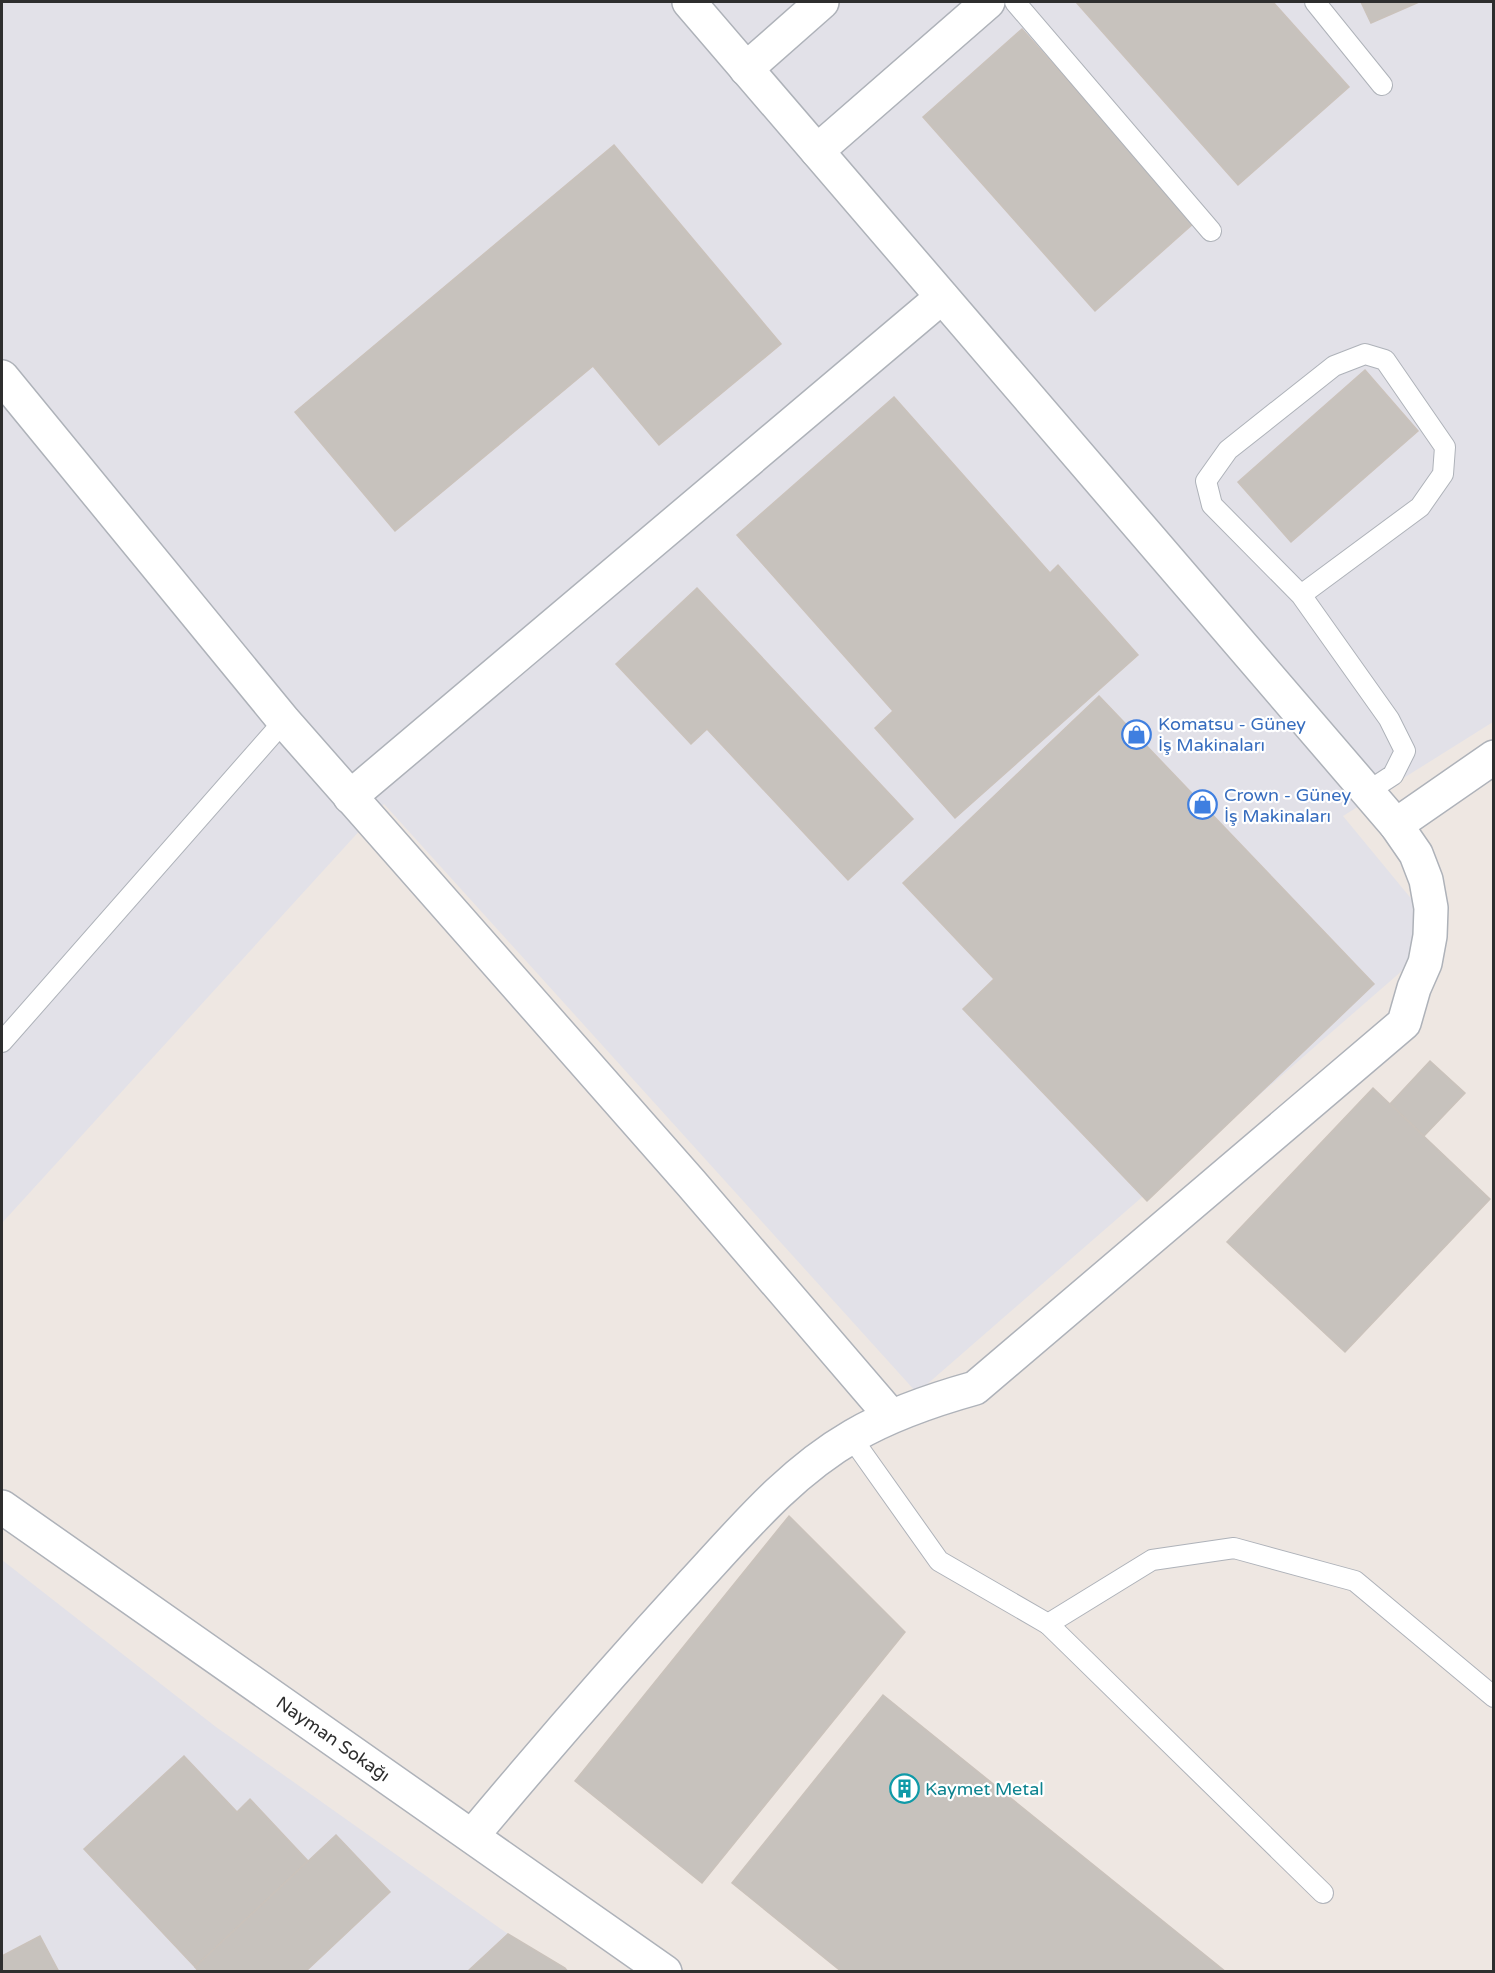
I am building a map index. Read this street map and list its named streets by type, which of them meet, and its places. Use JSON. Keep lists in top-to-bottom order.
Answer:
{
  "streets": {
    "street": ["Nayman Sokağı"]
  },
  "places": {
    "shop": ["Komatsu - Güney İş Makinaları", "Crown - Güney İş Makinaları"],
    "building": ["Kaymet Metal"]
  }
}
